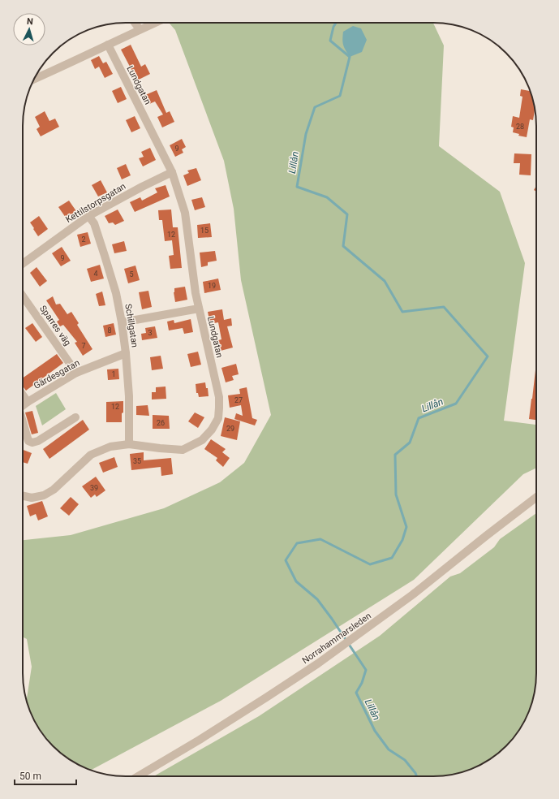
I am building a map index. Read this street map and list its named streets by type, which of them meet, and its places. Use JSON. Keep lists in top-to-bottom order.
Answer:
{
  "streets": {
    "street": [
      "Lundgatan",
      "Kettilstorpsgatan",
      "Sparres väg",
      "Schillgatan",
      "Gärdesgatan",
      "Norrahammarsleden"
    ]
  },
  "crossings": [
    ["Lundgatan", "Kettilstorpsgatan"],
    ["Lundgatan", "Schillgatan"],
    ["Kettilstorpsgatan", "Schillgatan"],
    ["Sparres väg", "Gärdesgatan"],
    ["Schillgatan", "Gärdesgatan"]
  ],
  "water": ["Lillån"],
  "house_numbers": [
    "28",
    "9",
    "15",
    "12",
    "2",
    "9",
    "4",
    "5",
    "19",
    "8",
    "3",
    "7",
    "1",
    "27",
    "12",
    "26",
    "29",
    "35",
    "39"
  ],
  "scale_bar": "50 m",
  "north": "top"
}
